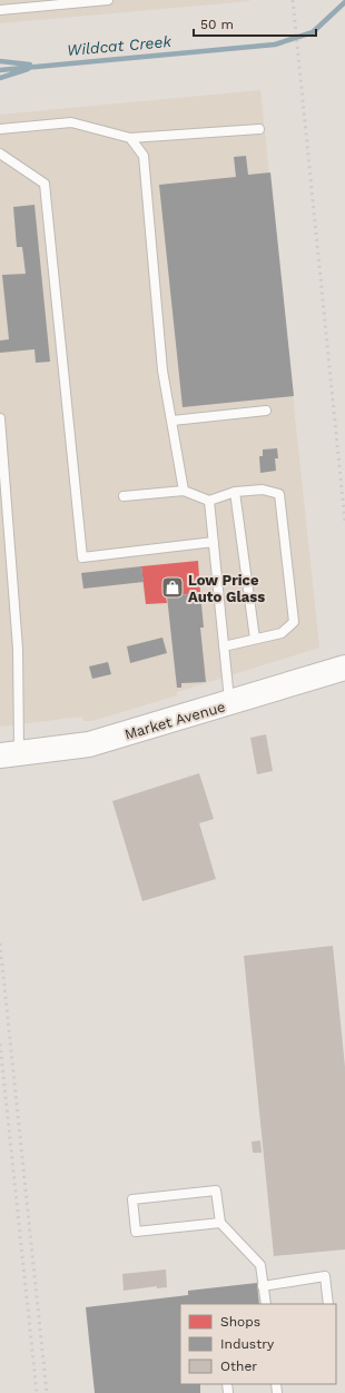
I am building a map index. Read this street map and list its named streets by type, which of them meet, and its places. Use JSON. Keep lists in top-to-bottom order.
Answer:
{
  "streets": {
    "street": ["Market Avenue"]
  },
  "water": ["Wildcat Creek"],
  "places": {
    "shop": ["Low Price Auto Glass"]
  },
  "legend": ["Shops", "Industry", "Other"],
  "scale_bar": "50 m"
}
